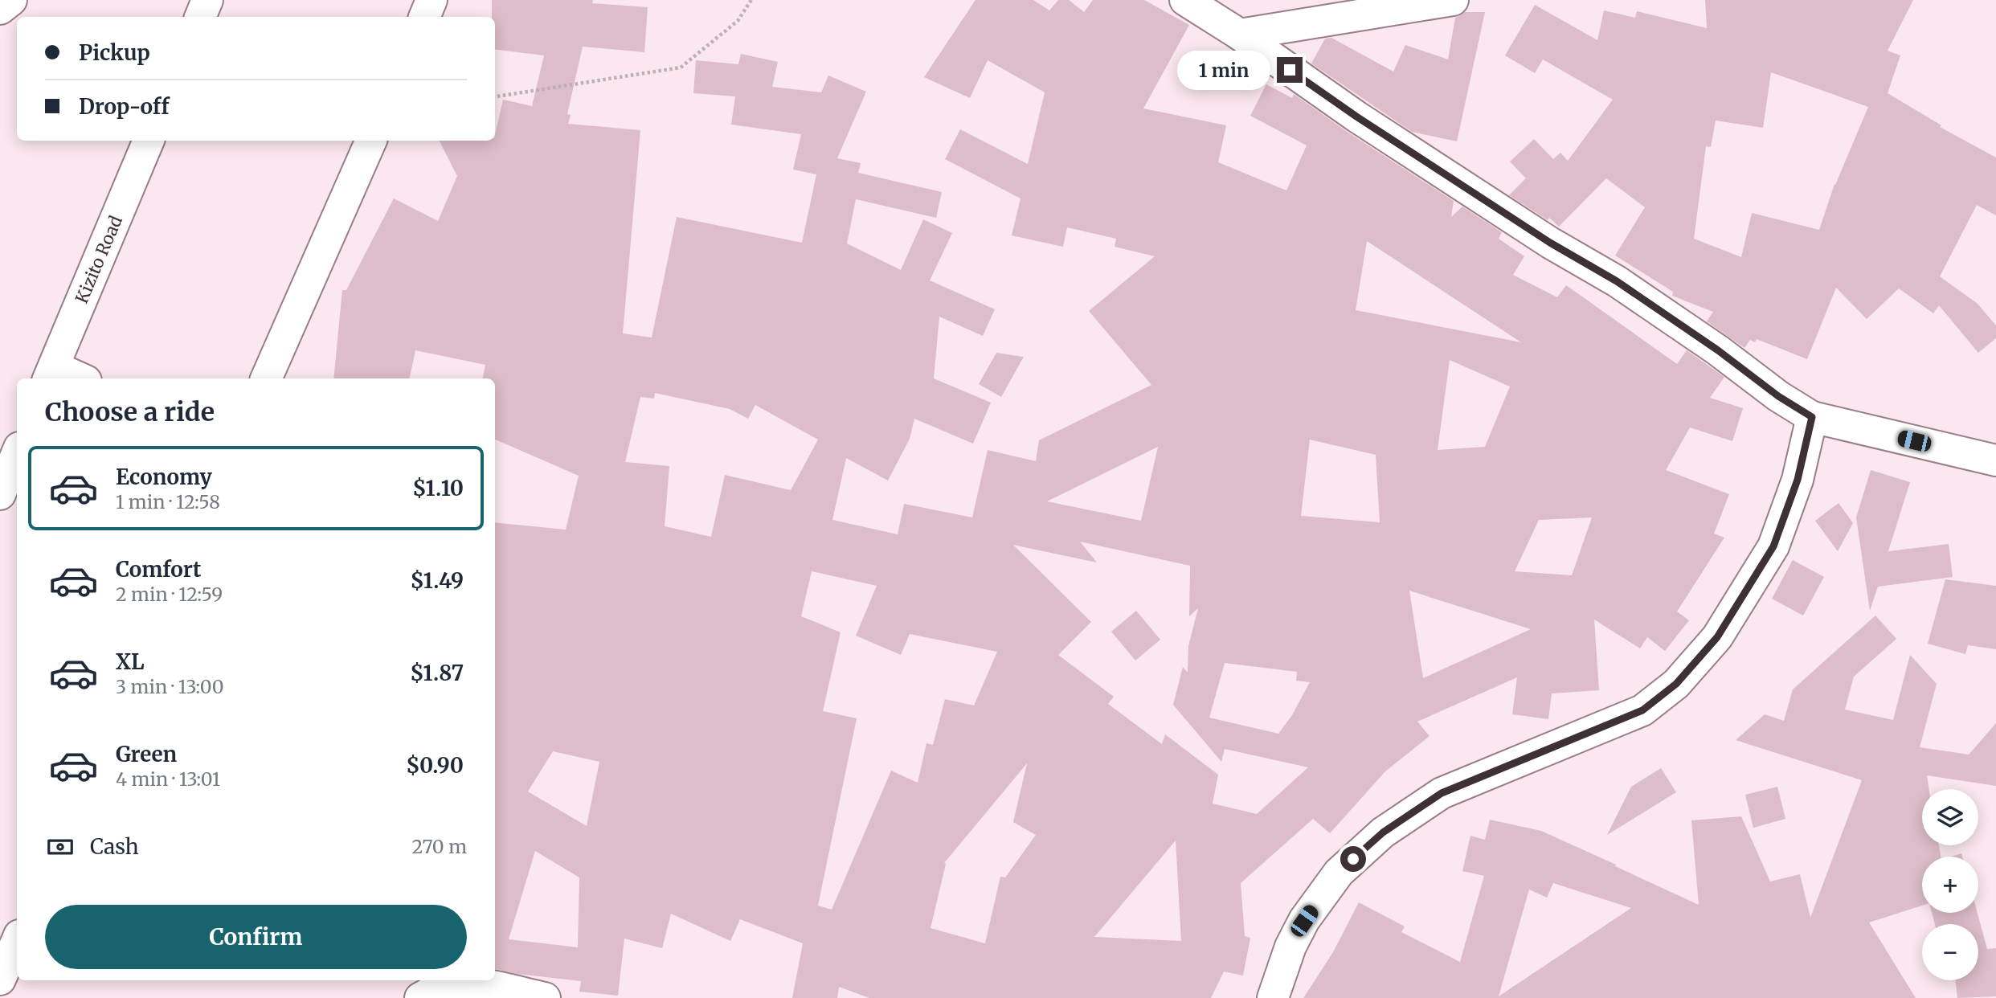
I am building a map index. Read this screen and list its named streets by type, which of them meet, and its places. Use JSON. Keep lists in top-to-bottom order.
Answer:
{
  "streets": {
    "street": ["Kizito Road"]
  },
  "page": {
    "banner": ["Pickup", "Drop-off"],
    "bubble": "1 min",
    "heading": "Choose a ride",
    "list": [
      {
        "name": "Economy",
        "note": "1 min · 12:58",
        "value": "$1.10"
      },
      {
        "name": "Comfort",
        "note": "2 min · 12:59",
        "value": "$1.49"
      },
      {
        "name": "XL",
        "note": "3 min · 13:00",
        "value": "$1.87"
      },
      {
        "name": "Green",
        "note": "4 min · 13:01",
        "value": "$0.90"
      }
    ],
    "map_buttons": ["+", "−"],
    "pay": ["Cash", "270 m"],
    "buttons": "Confirm"
  }
}
